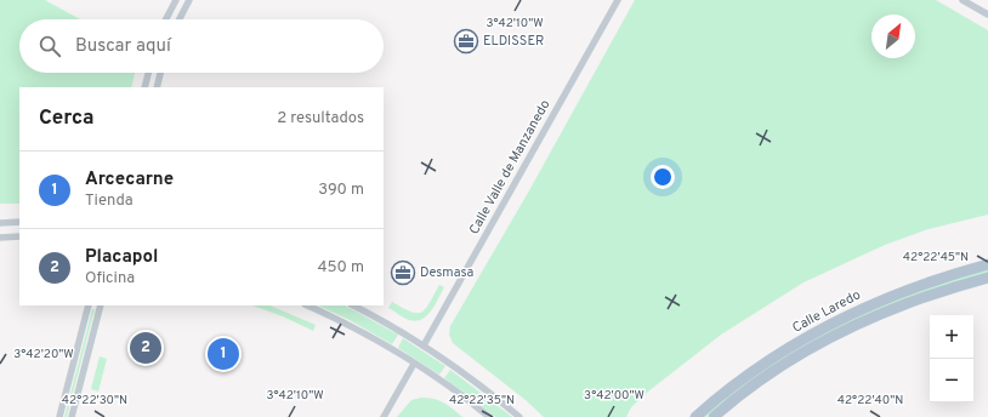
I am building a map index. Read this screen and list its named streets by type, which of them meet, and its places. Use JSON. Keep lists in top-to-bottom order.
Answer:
{
  "streets": {
    "main road": ["Calle Laredo"],
    "street": ["Calle Valle de Manzanedo"]
  },
  "places": {
    "office": ["ELDISSER", "Desmasa"]
  },
  "north": "top right",
  "page": {
    "search": "Buscar aquí",
    "heading": ["Cerca", "2 resultados"],
    "list": [
      {
        "mark": "1",
        "name": "Arcecarne",
        "note": "Tienda",
        "value": "390 m"
      },
      {
        "mark": "2",
        "name": "Placapol",
        "note": "Oficina",
        "value": "450 m"
      }
    ],
    "map_buttons": ["+", "−"],
    "pins": ["2", "1"]
  },
  "coordinates": [
    "3°42'10\"W",
    "42°22'45\"N",
    "3°42'20\"W",
    "3°42'00\"W",
    "42°22'30\"N",
    "42°22'35\"N",
    "42°22'40\"N"
  ]
}
